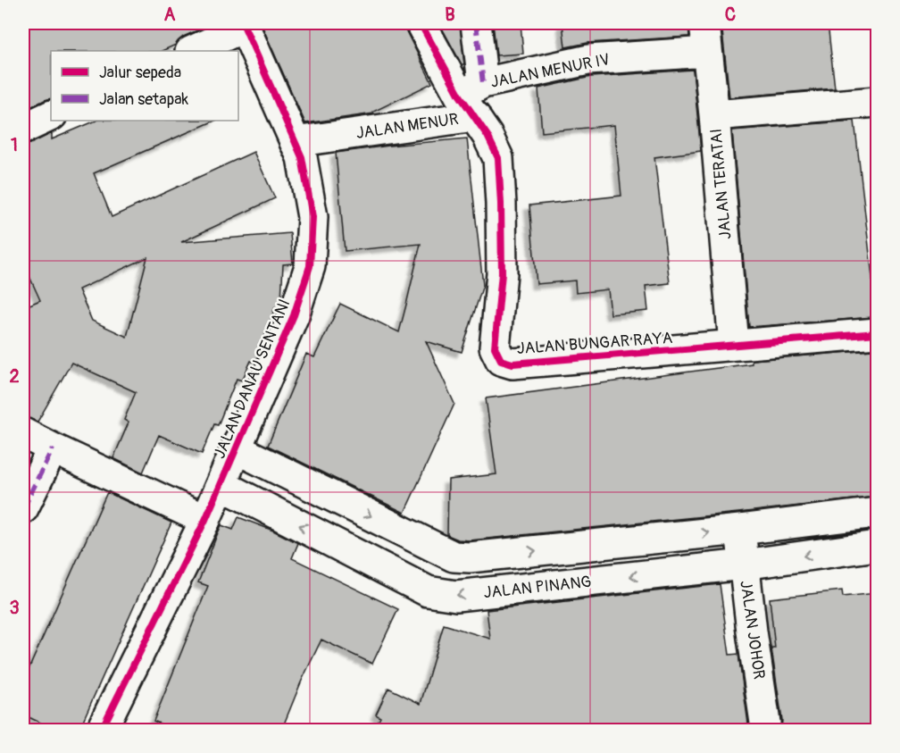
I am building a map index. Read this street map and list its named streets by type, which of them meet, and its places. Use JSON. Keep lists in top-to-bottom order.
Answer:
{
  "streets": {
    "street": [
      "JALAN MENUR IV",
      "JALAN MENUR",
      "JALAN TERATAI",
      "JALAN BUNGAR RAYA",
      "JALAN DANAU SENTANI",
      "JALAN PINANG",
      "JALAN JOHOR"
    ]
  },
  "crossings": [
    ["JALAN MENUR IV", "JALAN MENUR"],
    ["JALAN MENUR IV", "JALAN TERATAI"],
    ["JALAN MENUR IV", "JALAN BUNGAR RAYA"],
    ["JALAN MENUR", "JALAN BUNGAR RAYA"],
    ["JALAN MENUR", "JALAN DANAU SENTANI"],
    ["JALAN TERATAI", "JALAN BUNGAR RAYA"],
    ["JALAN DANAU SENTANI", "JALAN PINANG"],
    ["JALAN PINANG", "JALAN JOHOR"]
  ],
  "legend": ["Jalur sepeda", "Jalan setapak"],
  "grid": {
    "columns": ["A", "B", "C"],
    "rows": ["1", "2", "3"]
  }
}
